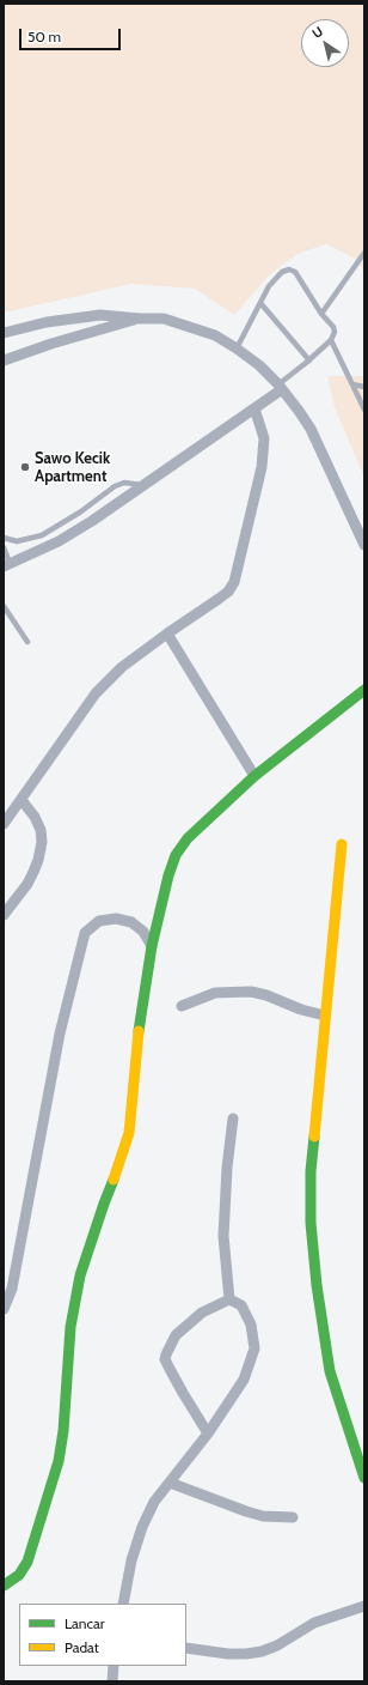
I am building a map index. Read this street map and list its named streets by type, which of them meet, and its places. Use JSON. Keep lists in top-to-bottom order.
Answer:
{
  "places": ["Sawo Kecik Apartment"],
  "legend": ["Lancar", "Padat"],
  "scale_bar": "50 m",
  "north": "top left"
}
